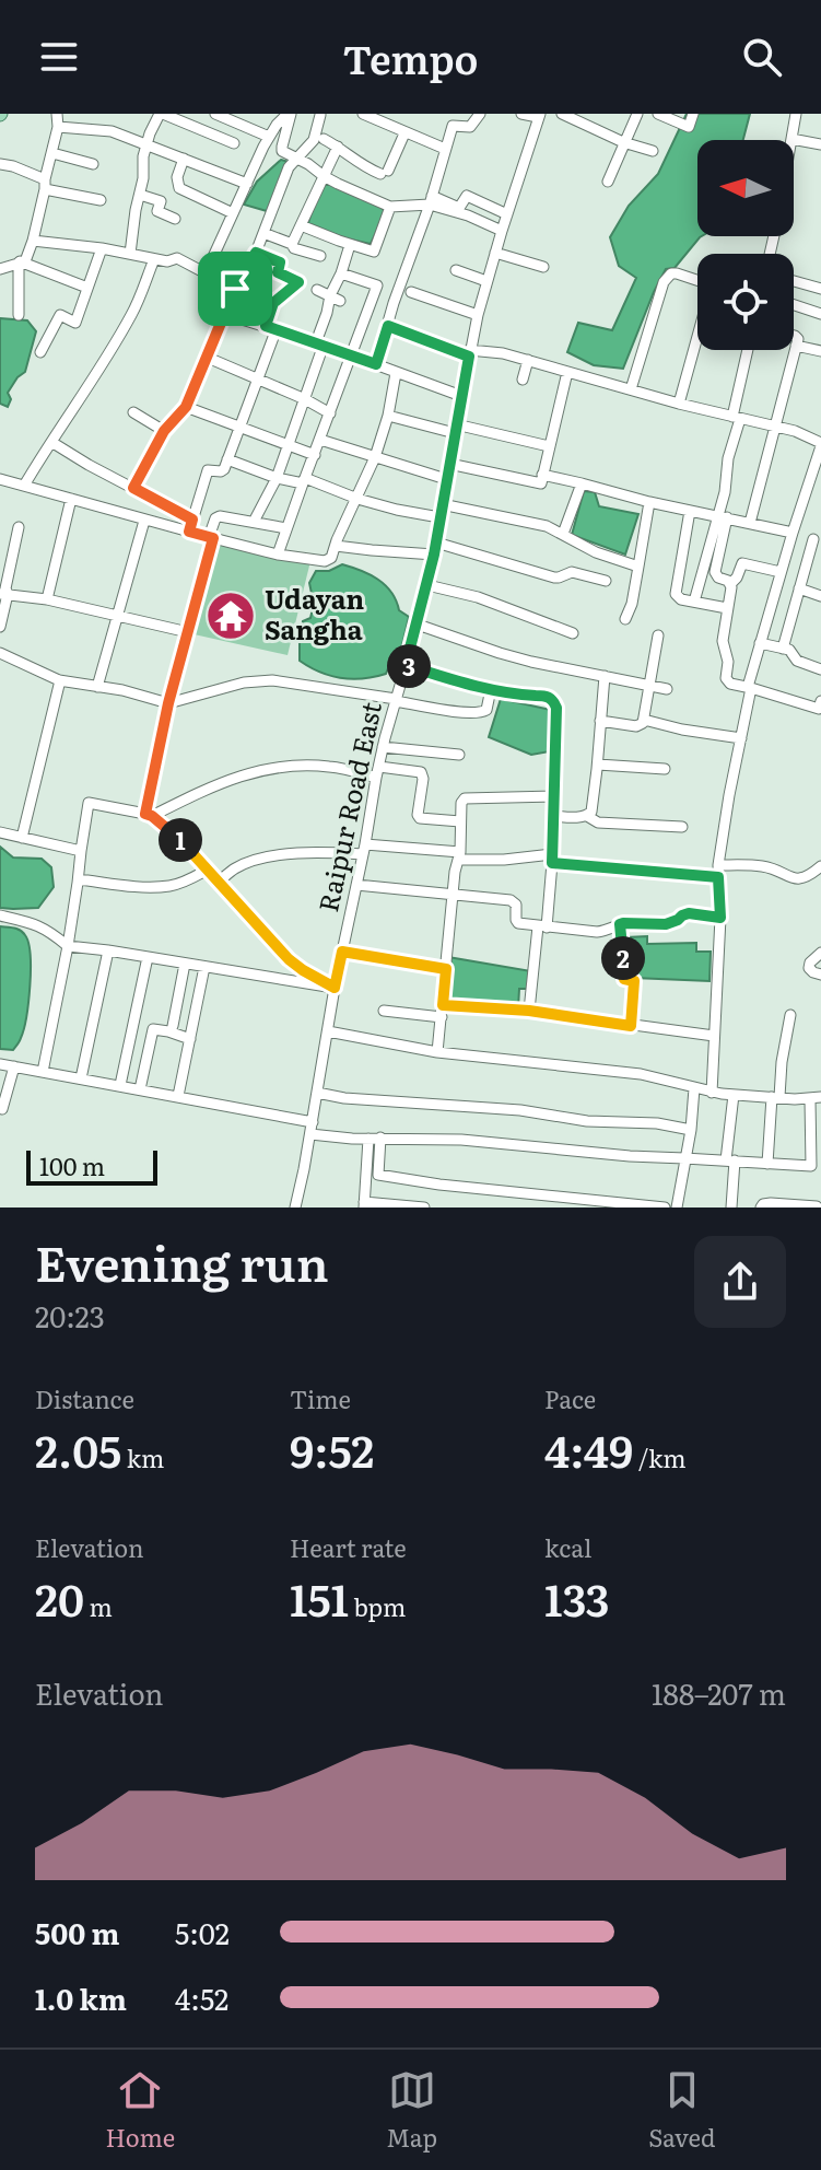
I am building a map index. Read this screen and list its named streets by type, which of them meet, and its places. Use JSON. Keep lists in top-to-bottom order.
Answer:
{
  "streets": {
    "street": ["Raipur Road East"]
  },
  "places": {
    "temple": ["Udayan Sangha"]
  },
  "scale_bar": "100 m",
  "north": "left",
  "page": {
    "header": "Tempo",
    "pins": ["3", "1", "2"],
    "scale": "100 m",
    "heading": ["Evening run", "20:23"],
    "stats": [
      ["Distance", "2.05 km"],
      ["Time", "9:52"],
      ["Pace", "4:49 /km"],
      ["Elevation", "20 m"],
      ["Heart rate", "151 bpm"],
      ["kcal", "133"]
    ],
    "chart": ["Elevation", "188–207 m"],
    "list": [
      {
        "name": "500 m",
        "note": "5:02"
      },
      {
        "name": "1.0 km",
        "note": "4:52"
      }
    ],
    "tabs": ["Home", "Map", "Saved"]
  }
}
